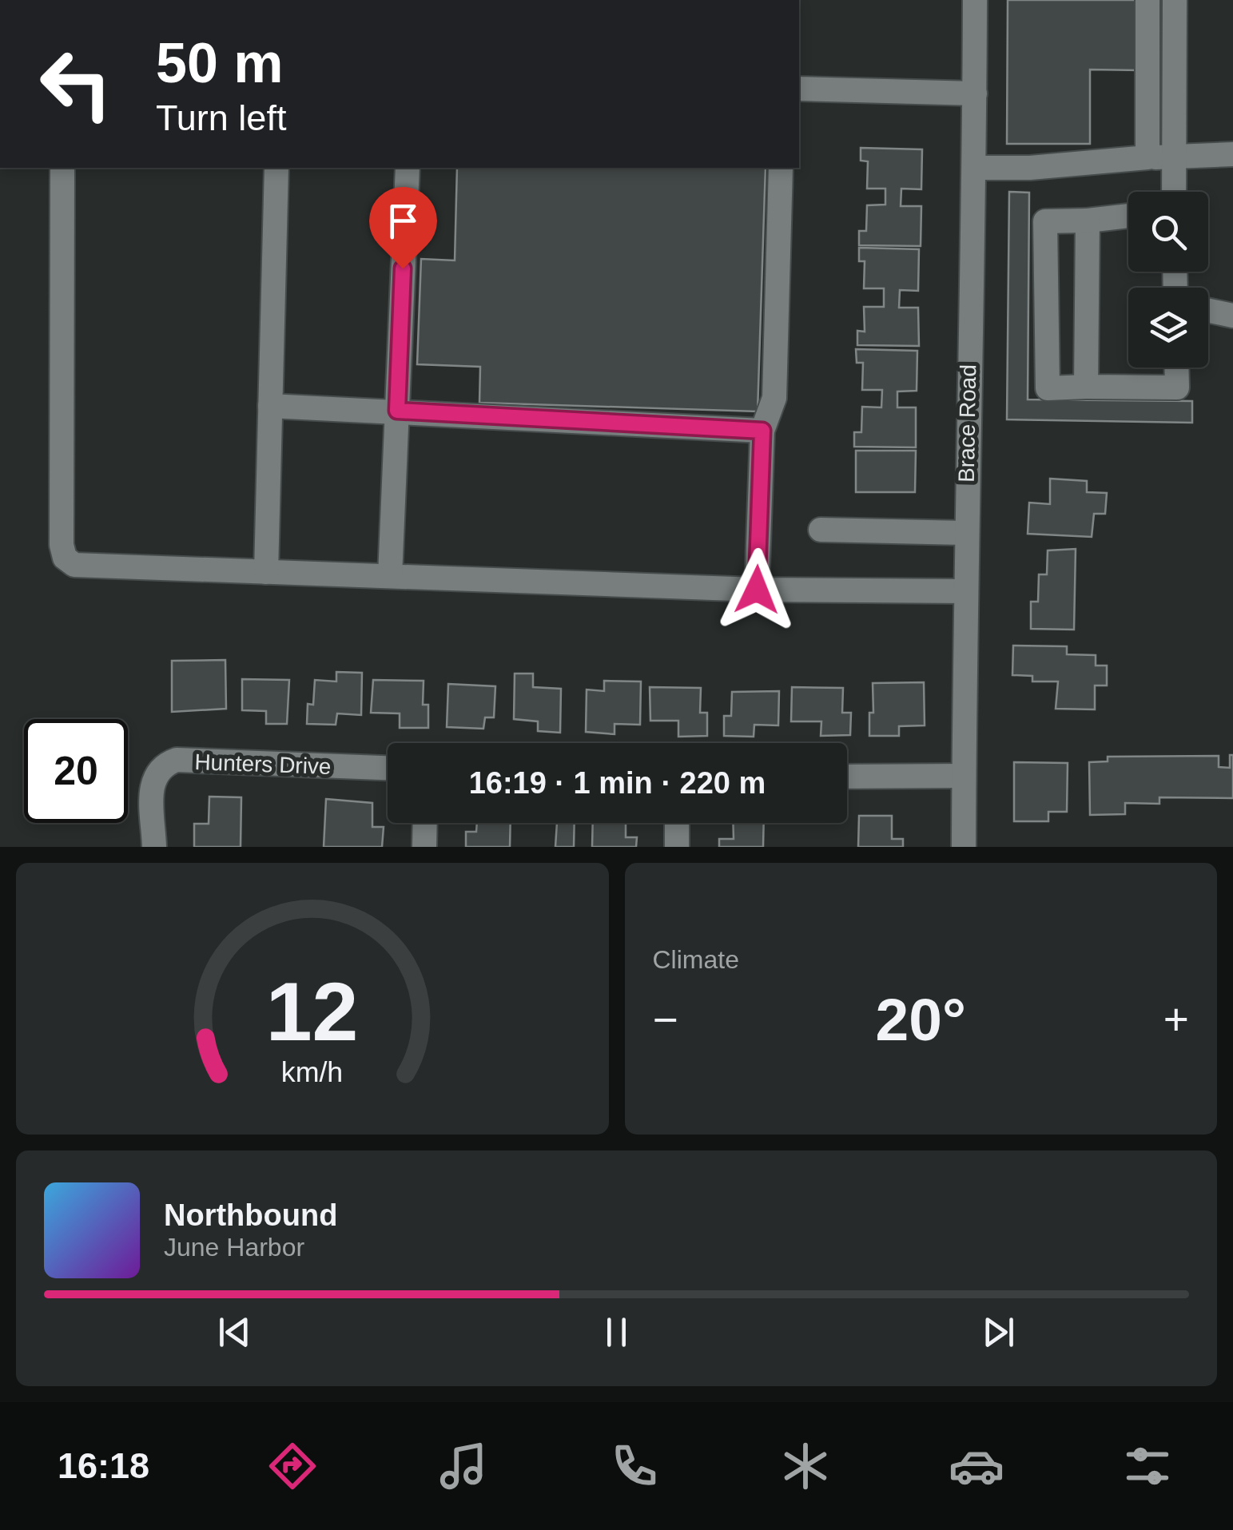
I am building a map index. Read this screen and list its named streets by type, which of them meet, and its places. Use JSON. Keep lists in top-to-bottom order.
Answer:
{
  "streets": {
    "street": ["Brace Road", "Hunters Drive"]
  },
  "page": {
    "turn": ["50 m", "Turn left"],
    "limit": "20",
    "trip": "16:19 · 1 min · 220 m",
    "tile": "Climate",
    "heat": ["−", "20°", "+"],
    "song": ["Northbound", "June Harbor"],
    "tabs": "16:18",
    "gauge": ["12", "km/h"]
  }
}
